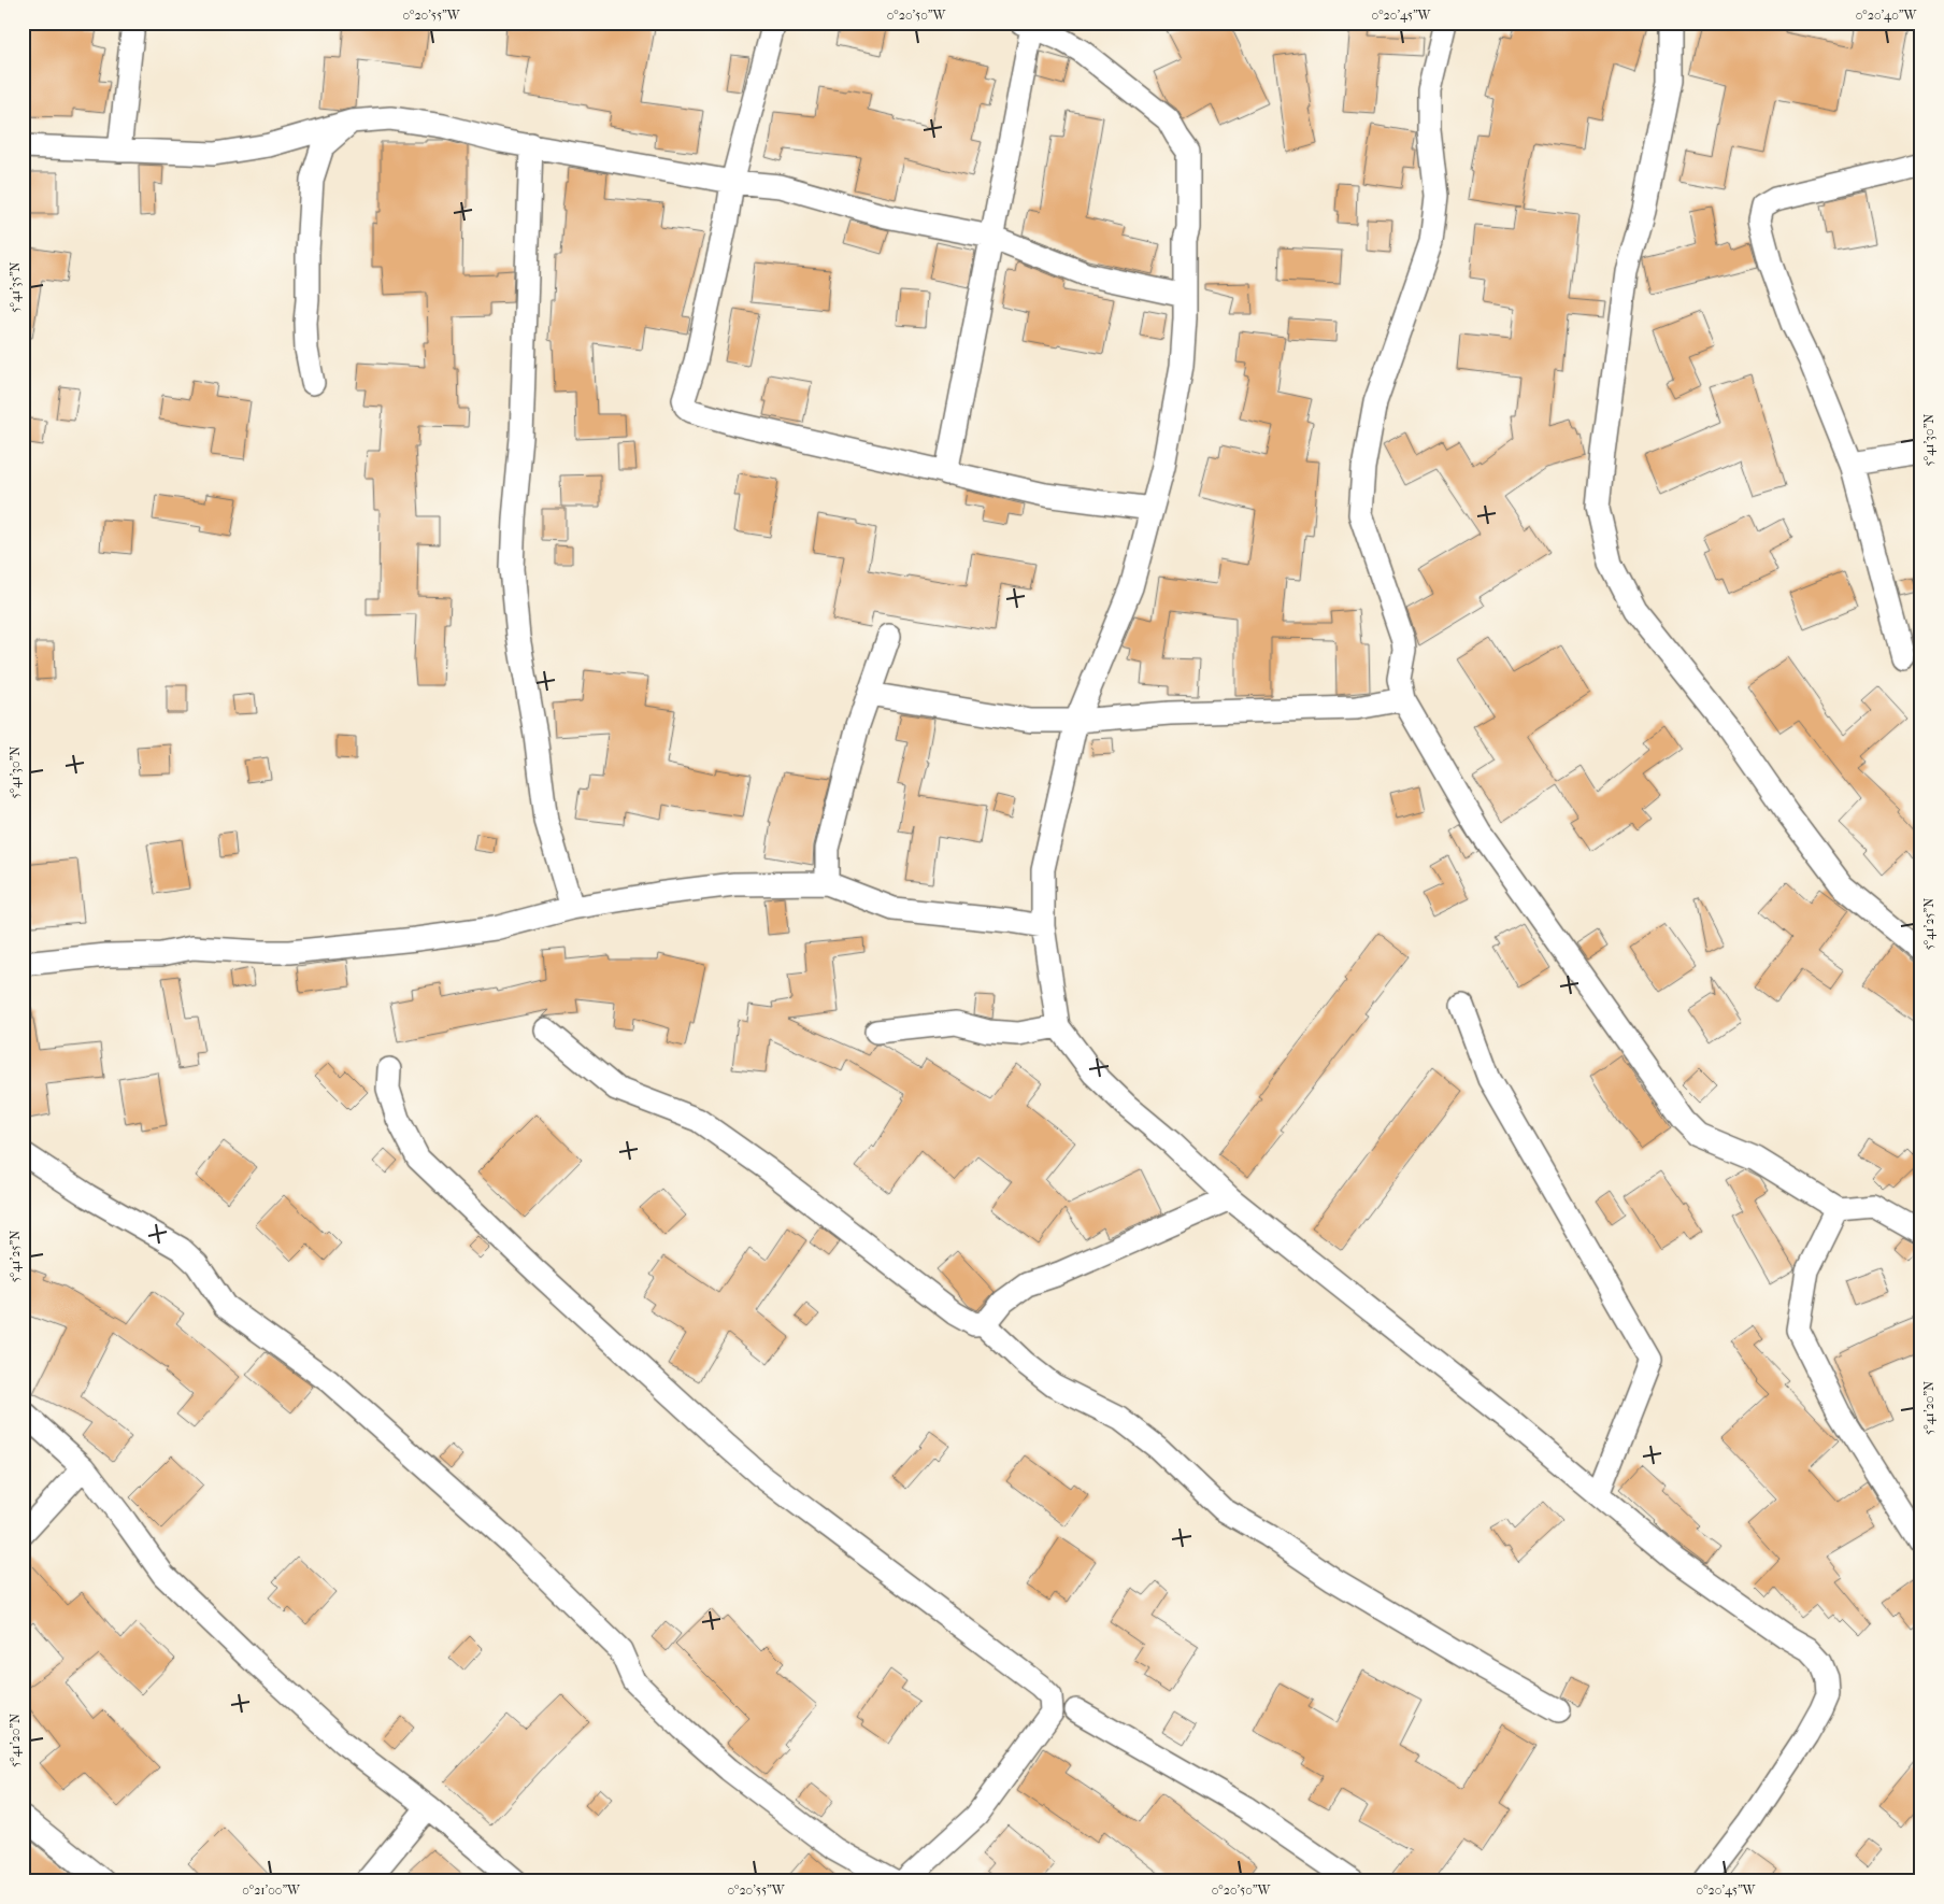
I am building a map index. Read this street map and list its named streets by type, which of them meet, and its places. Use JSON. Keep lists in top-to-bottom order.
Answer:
{
  "coordinates": [
    "0°20'55\"W",
    "0°20'50\"W",
    "0°20'45\"W",
    "0°20'40\"W",
    "5°41'35\"N",
    "5°41'30\"N",
    "5°41'25\"N",
    "5°41'20\"N",
    "0°21'00\"W"
  ]
}
